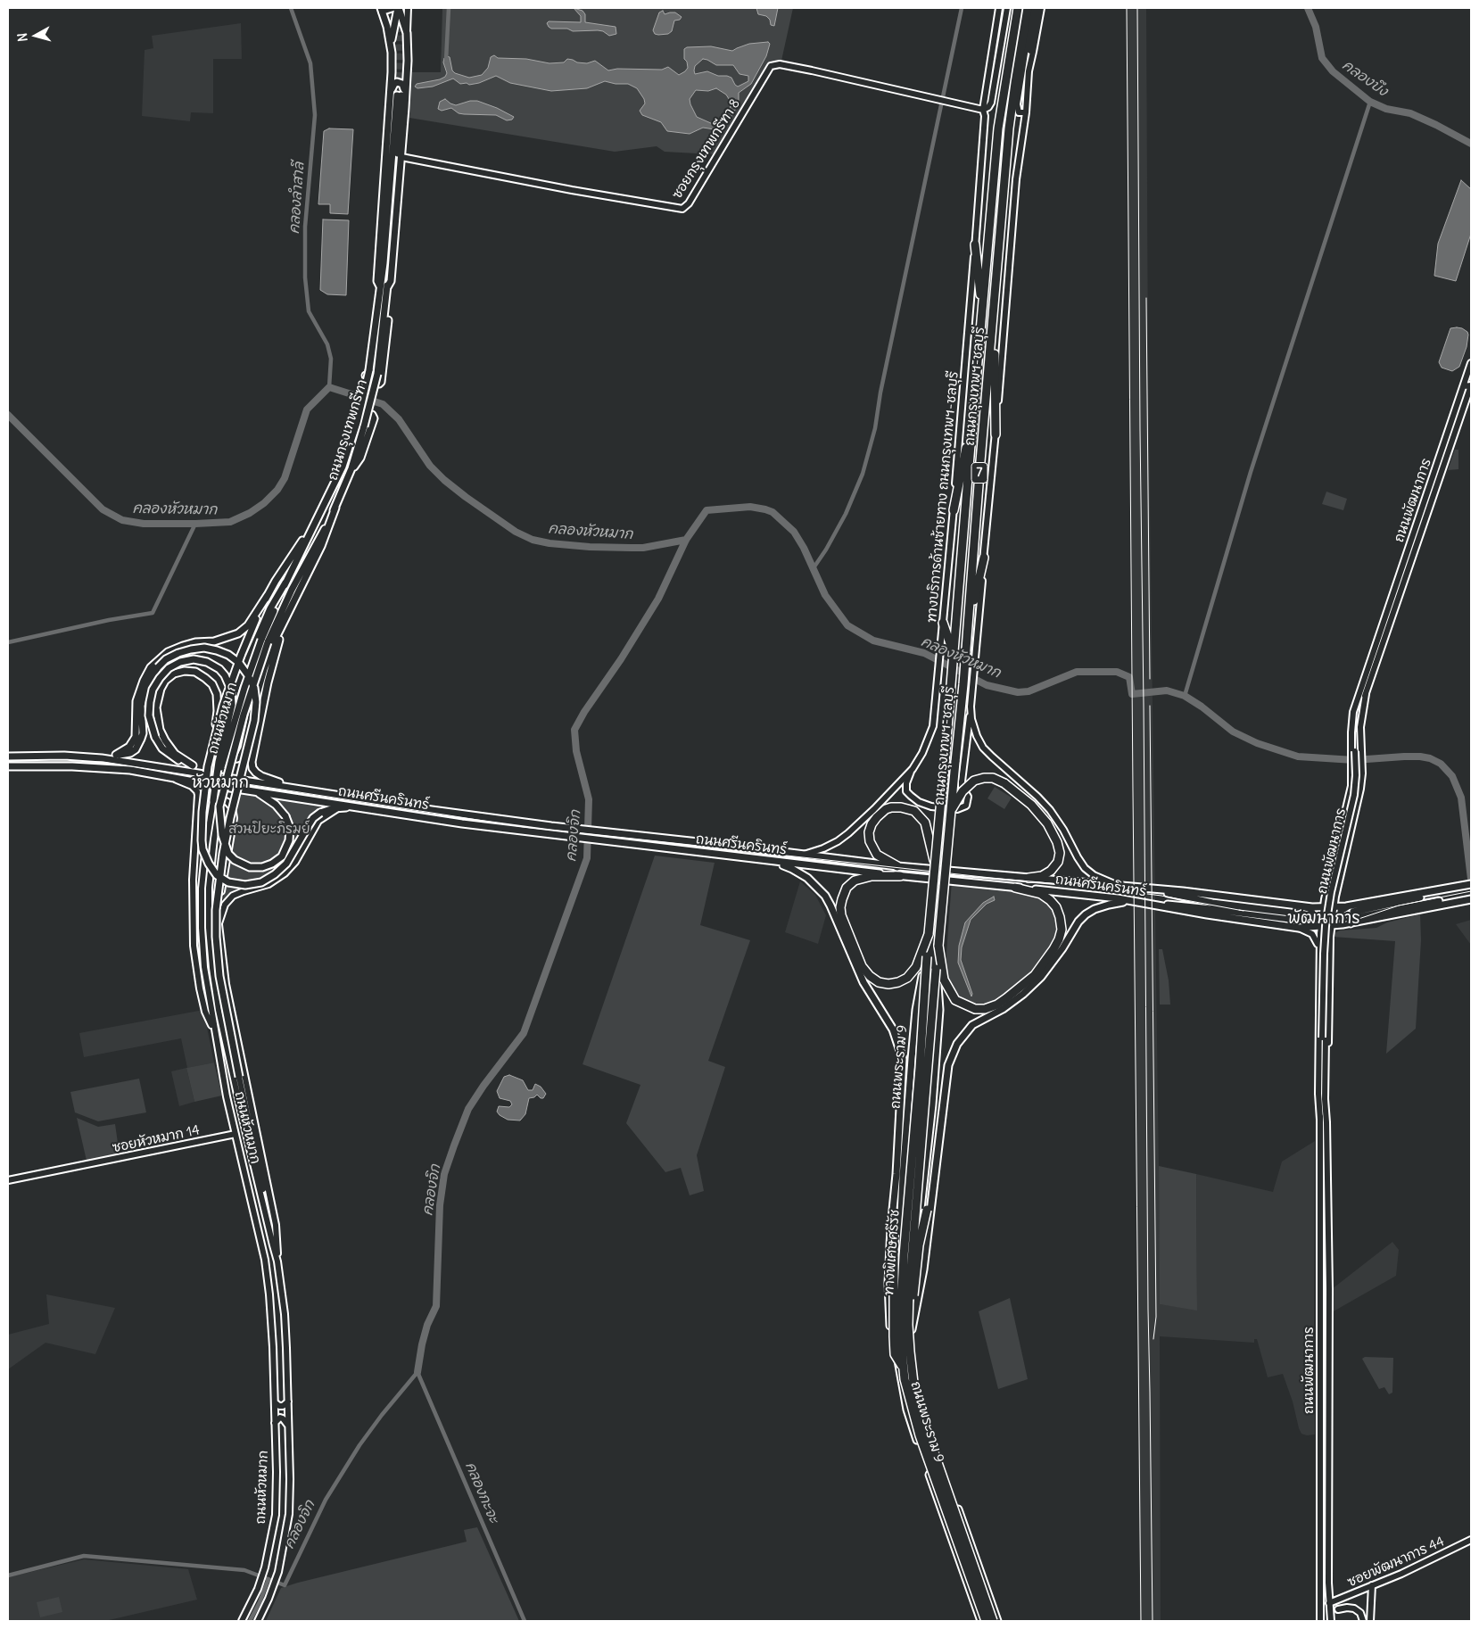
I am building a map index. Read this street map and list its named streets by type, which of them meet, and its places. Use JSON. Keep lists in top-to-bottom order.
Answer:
{
  "streets": {
    "highway": ["ถนนกรุงเทพฯ-ชลบุรี", "7", "ทางพิเศษศรีรัช"],
    "main road": [
      "ซอยกรุงเทพกรีฑา 8",
      "ถนนกรุงเทพกรีฑา",
      "ทางบริการด้านซ้ายทาง ถนนกรุงเทพฯ-ชลบุรี",
      "ถนนพัฒนาการ",
      "ถนนหัวหมาก",
      "ถนนศรีนครินทร์",
      "ถนนพระราม 9",
      "ซอยหัวหมาก 14",
      "ซอยพัฒนาการ 44"
    ]
  },
  "crossings": [
    ["ซอยกรุงเทพกรีฑา 8", "ถนนกรุงเทพกรีฑา"],
    ["ซอยกรุงเทพกรีฑา 8", "ทางบริการด้านซ้ายทาง ถนนกรุงเทพฯ-ชลบุรี"],
    ["ถนนกรุงเทพฯ-ชลบุรี", "ทางพิเศษศรีรัช"],
    ["ถนนกรุงเทพกรีฑา", "ถนนหัวหมาก"],
    ["ทางบริการด้านซ้ายทาง ถนนกรุงเทพฯ-ชลบุรี", "ถนนศรีนครินทร์"],
    ["ถนนพัฒนาการ", "ถนนศรีนครินทร์"],
    ["ถนนพัฒนาการ", "ซอยพัฒนาการ 44"],
    ["ถนนหัวหมาก", "ซอยหัวหมาก 14"],
    ["ถนนพระราม 9", "ทางพิเศษศรีรัช"]
  ],
  "districts": ["หัวหมาก", "พัฒนาการ"],
  "water": [
    "คลองบึง",
    "คลองลำสาลี",
    "คลองหัวหมาก",
    "คลองจิก",
    "คลองกะจะ"
  ],
  "parks": ["สวนปิยะภิรมย์"],
  "north": "left"
}
